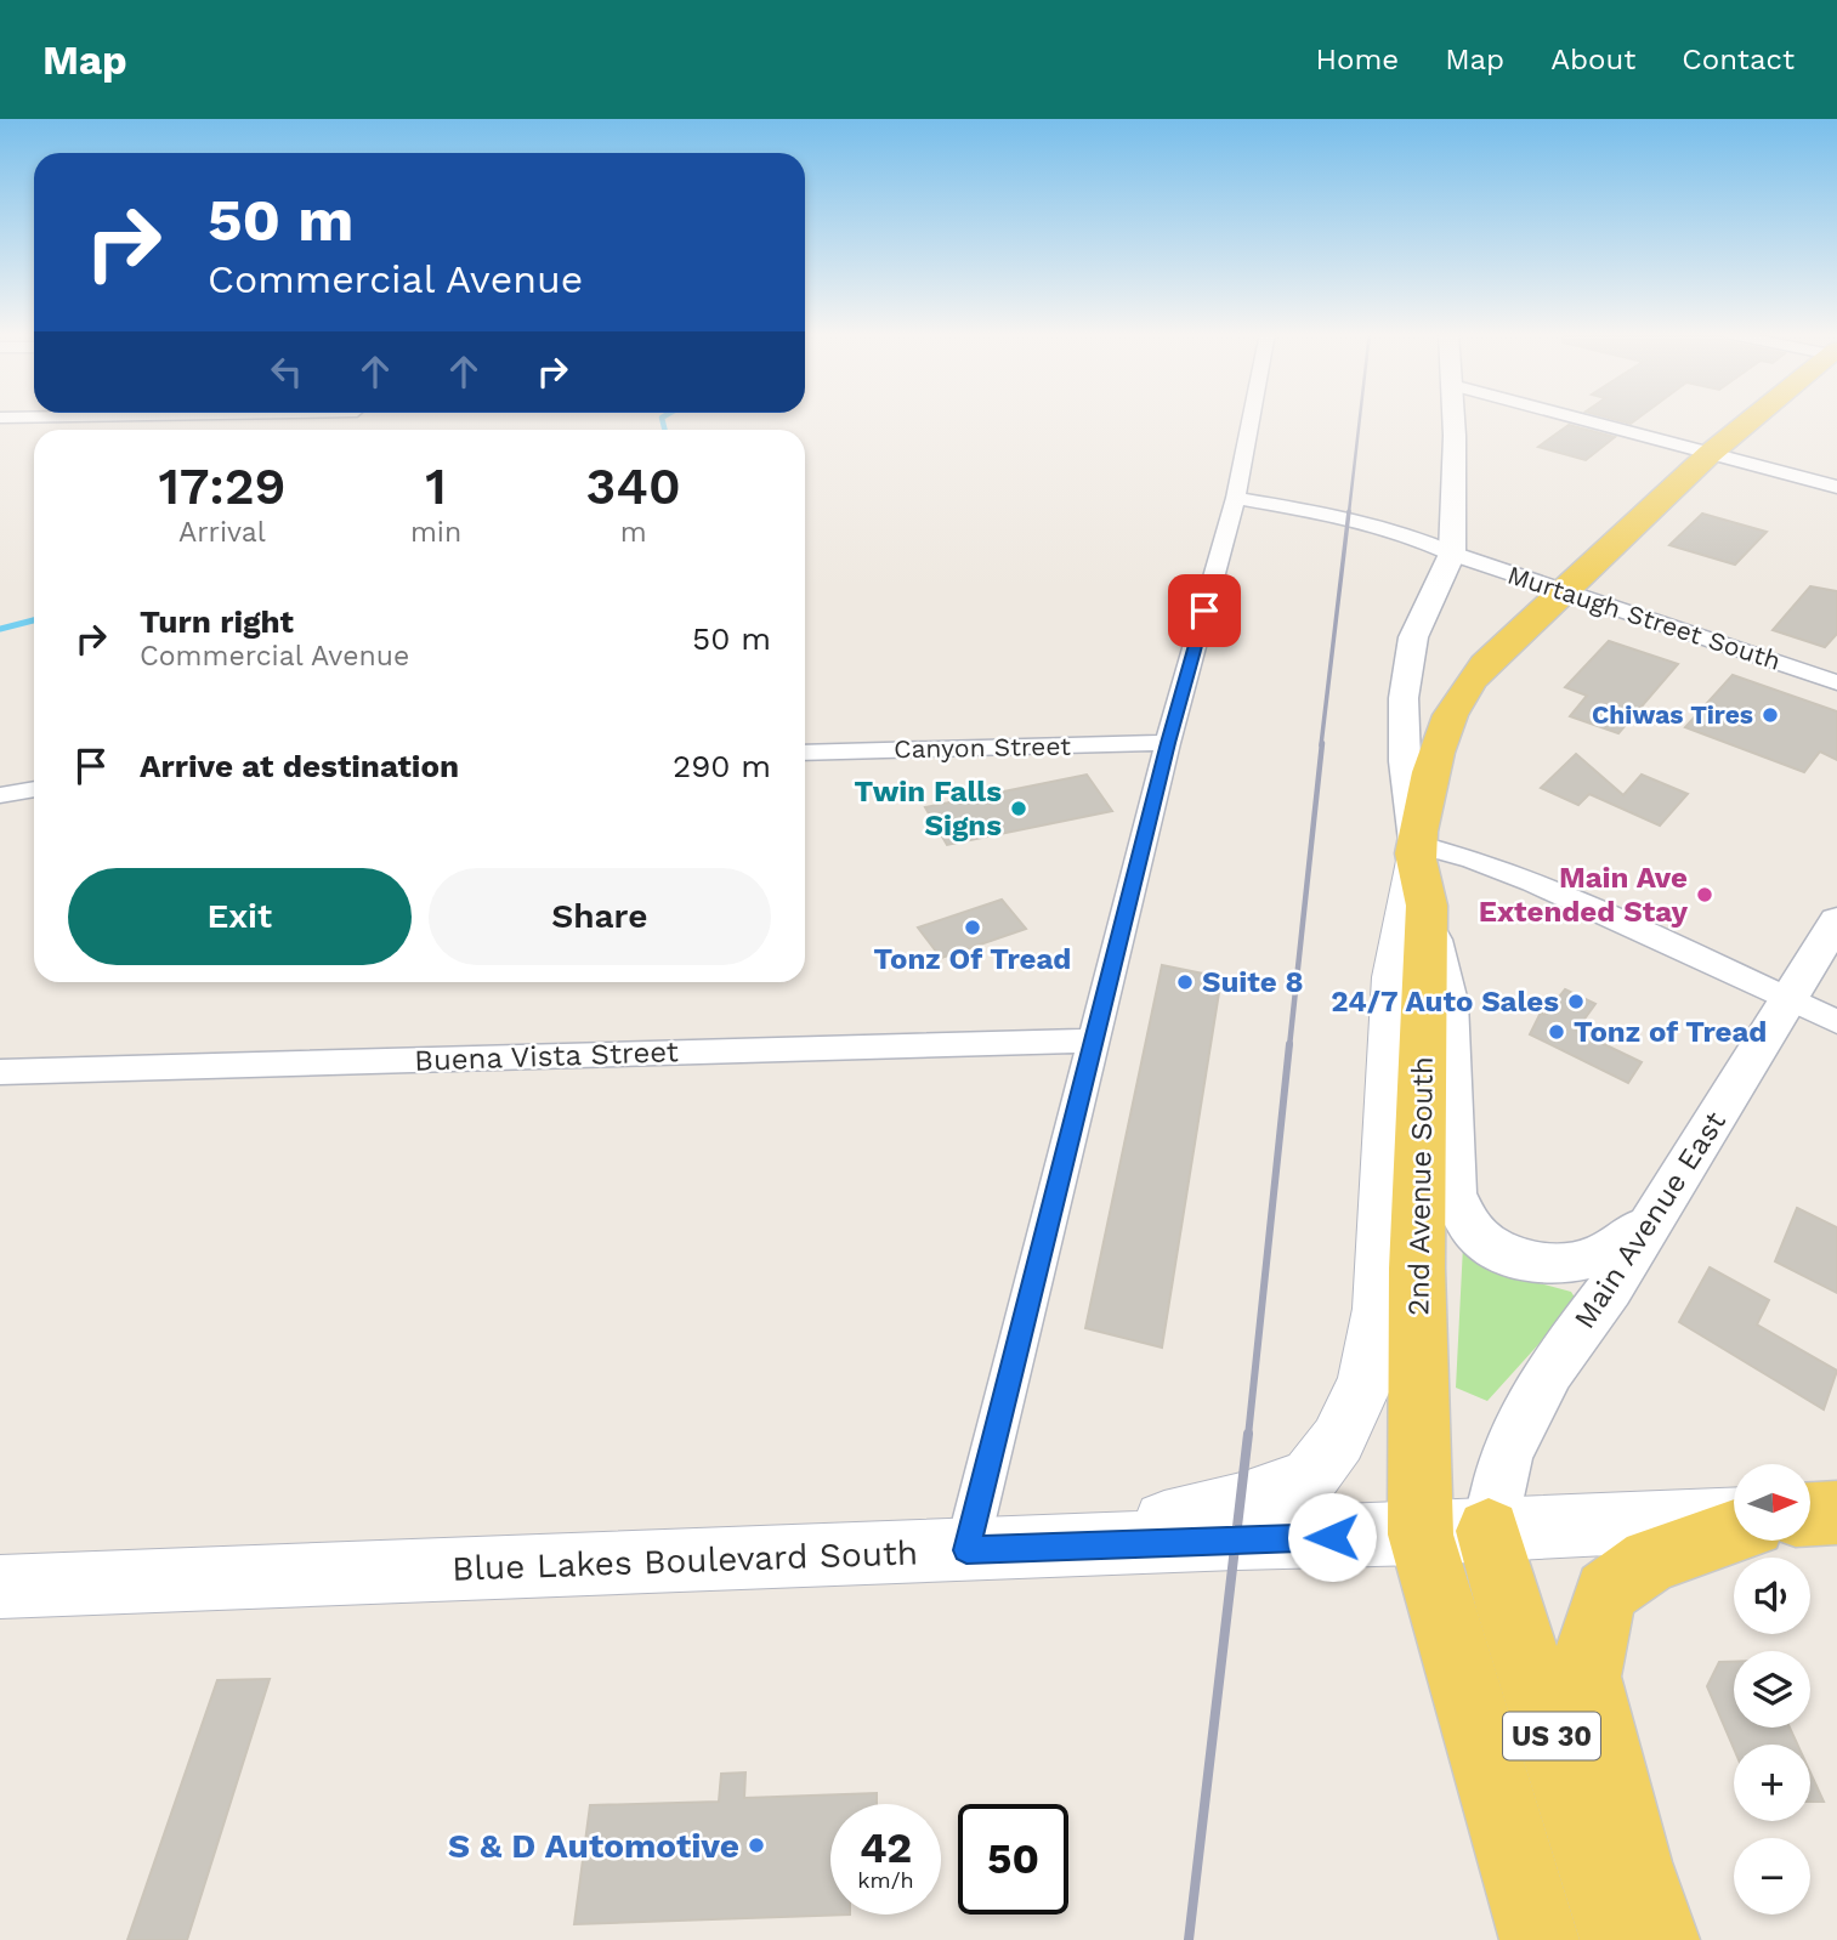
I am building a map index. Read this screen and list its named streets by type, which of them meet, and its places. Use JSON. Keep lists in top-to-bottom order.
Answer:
{
  "streets": {
    "main road": ["2nd Avenue South", "Blue Lakes Boulevard South", "US 30"],
    "street": [
      "Murtaugh Street South",
      "Canyon Street",
      "Buena Vista Street",
      "Main Avenue East"
    ]
  },
  "crossings": [
    ["Murtaugh Street South", "2nd Avenue South"],
    ["2nd Avenue South", "Blue Lakes Boulevard South"],
    ["2nd Avenue South", "US 30"],
    ["Main Avenue East", "Blue Lakes Boulevard South"],
    ["Main Avenue East", "US 30"],
    ["Blue Lakes Boulevard South", "US 30"]
  ],
  "places": [
    "Chiwas Tires",
    "Twin Falls Signs",
    "Main Ave Extended Stay",
    "Tonz Of Tread",
    "Suite 8",
    "24/7 Auto Sales",
    "Tonz of Tread",
    "S & D Automotive"
  ],
  "north": "right",
  "page": {
    "header": "Map",
    "nav": [
      "Home",
      "Map",
      "About",
      "Contact"
    ],
    "turn": ["50 m", "Commercial Avenue"],
    "eta": [
      "17:29",
      "Arrival",
      "1",
      "min",
      "340",
      "m"
    ],
    "list": [
      {
        "name": "Turn right",
        "note": "Commercial Avenue",
        "value": "50 m"
      },
      {
        "name": "Arrive at destination",
        "value": "290 m"
      }
    ],
    "buttons": ["Exit", "Share"],
    "map_buttons": ["+", "−"],
    "speed": "42 km/h",
    "limit": "50"
  }
}
